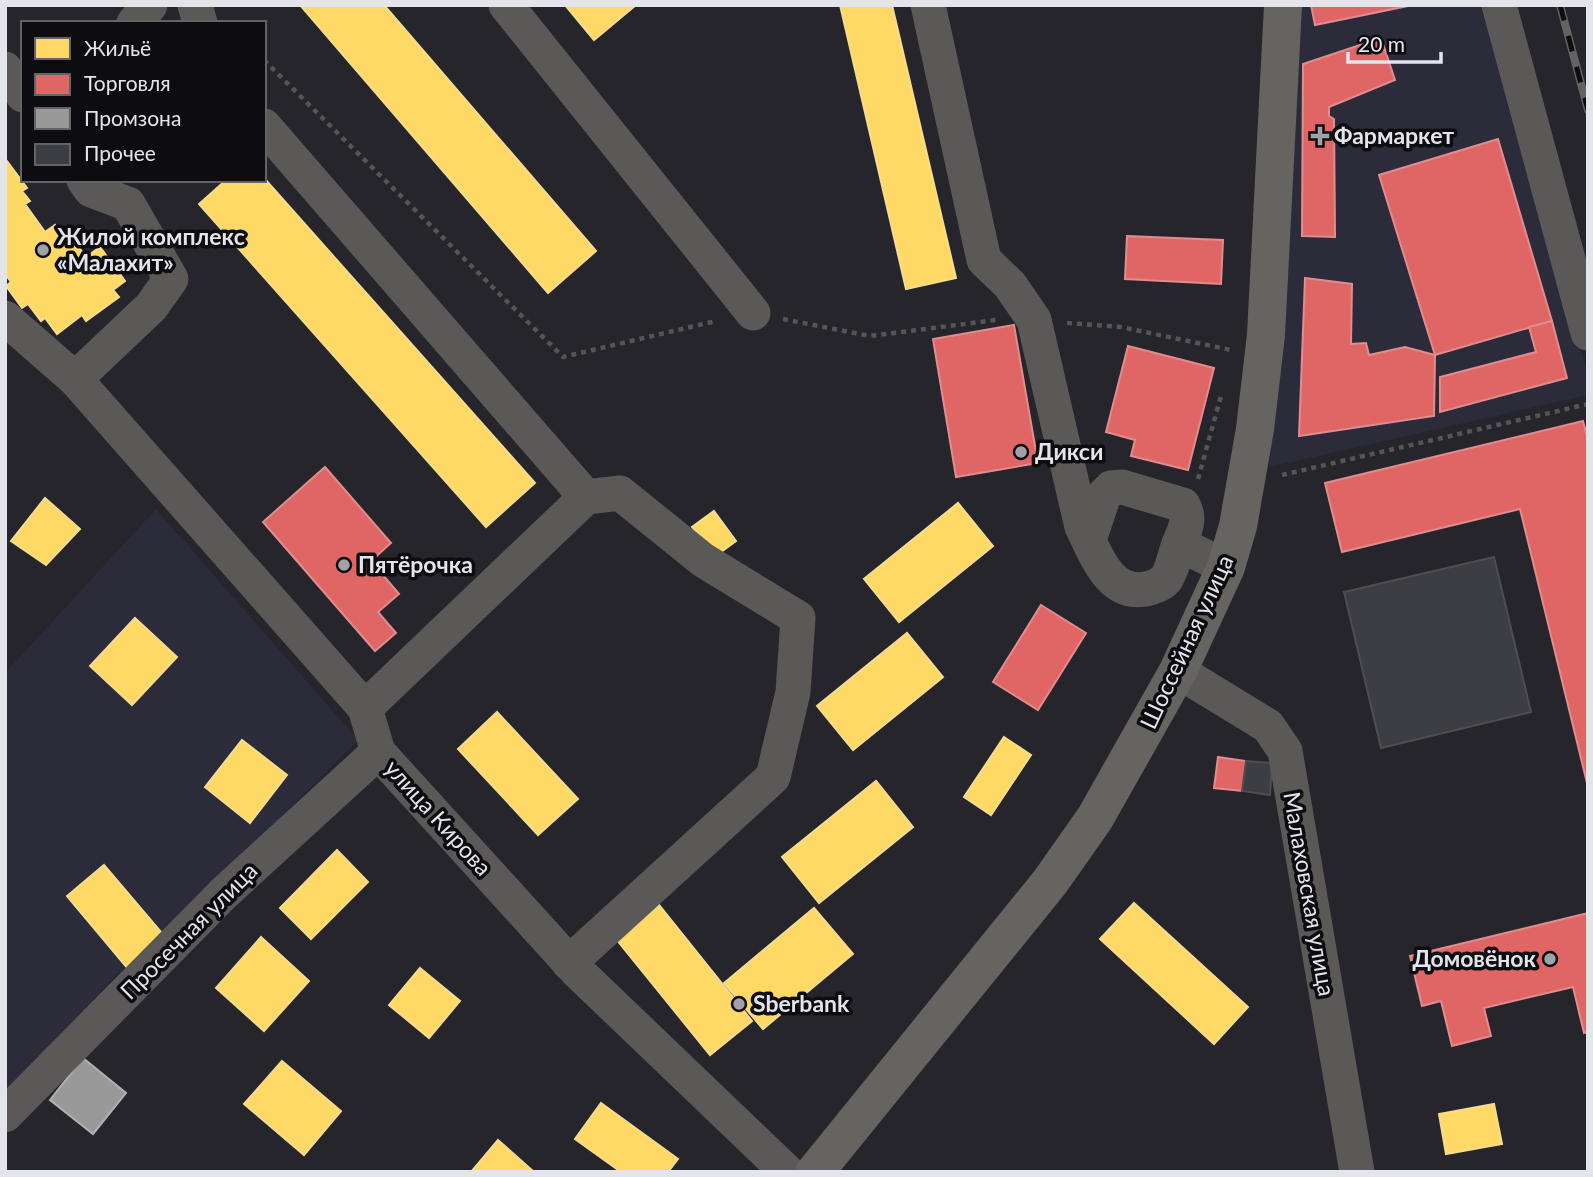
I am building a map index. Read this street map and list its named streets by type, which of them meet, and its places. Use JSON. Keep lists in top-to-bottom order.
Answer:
{
  "streets": {
    "main road": ["Шоссейная улица"],
    "street": ["улица Кирова", "Малаховская улица", "Просечная улица"]
  },
  "crossings": [
    ["Шоссейная улица", "Малаховская улица"],
    ["улица Кирова", "Просечная улица"]
  ],
  "places": {
    "health": ["Фармаркет"],
    "other": [
      "Жилой комплекс «Малахит»",
      "Дикси",
      "Пятёрочка",
      "Домовёнок",
      "Sberbank"
    ]
  },
  "legend": [
    "Жильё",
    "Торговля",
    "Промзона",
    "Прочее"
  ],
  "scale_bar": "20 m"
}
